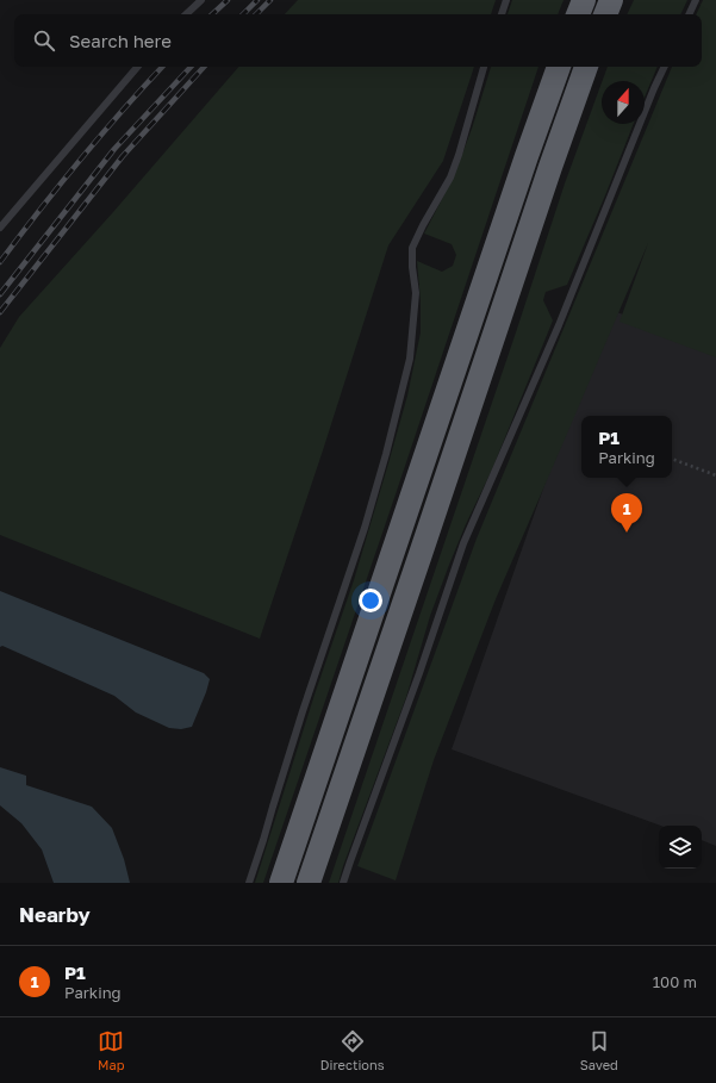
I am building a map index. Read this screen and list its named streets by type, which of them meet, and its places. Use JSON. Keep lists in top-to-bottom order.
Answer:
{
  "north": "top",
  "page": {
    "search": "Search here",
    "popup": ["P1", "Parking"],
    "pins": "1",
    "heading": "Nearby",
    "list": [
      {
        "mark": "1",
        "name": "P1",
        "note": "Parking",
        "value": "100 m"
      }
    ],
    "nav": ["Map", "Directions", "Saved"]
  }
}
